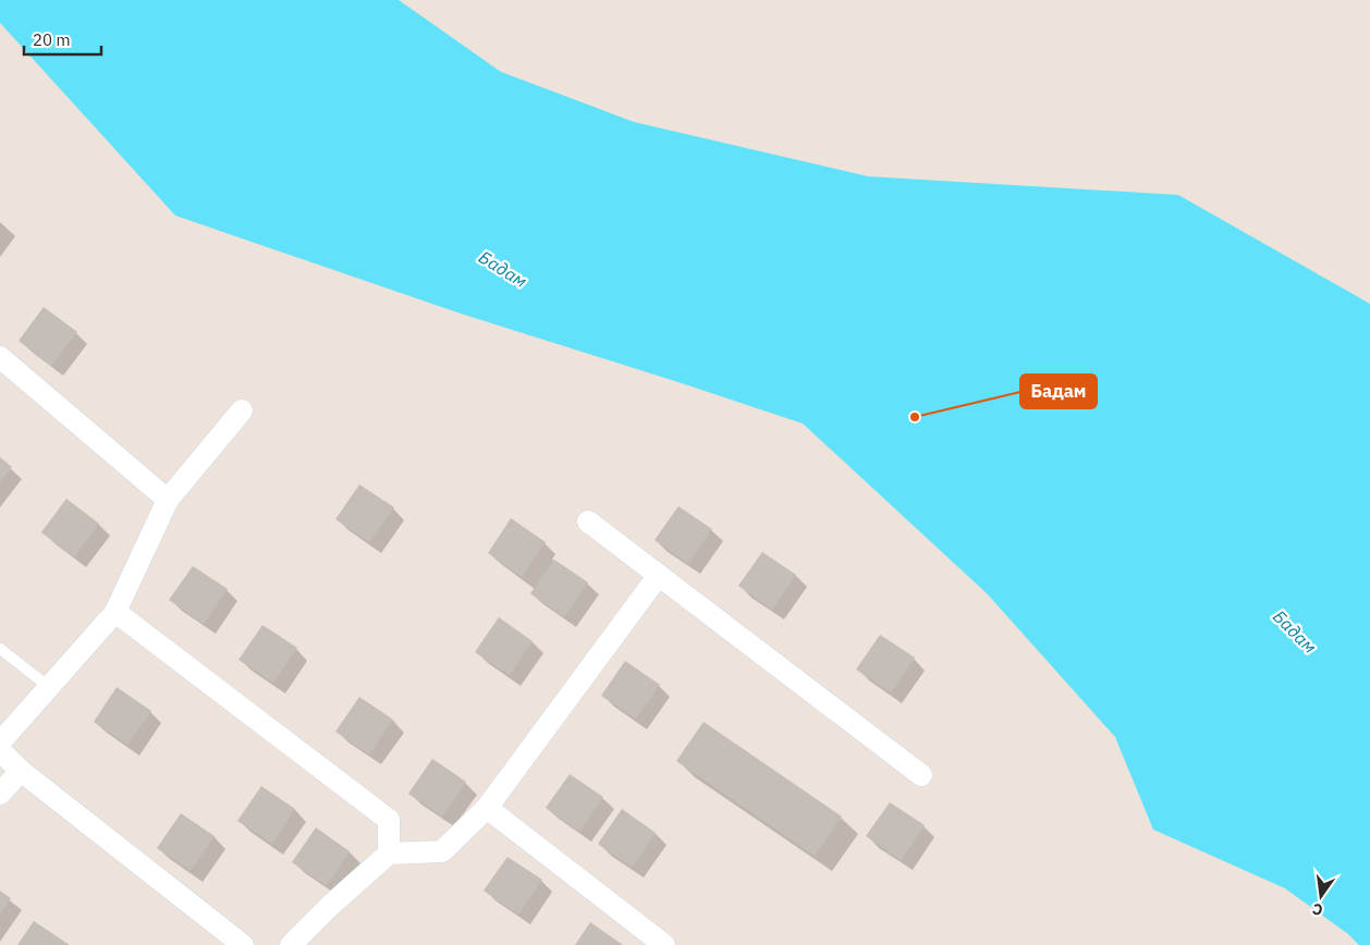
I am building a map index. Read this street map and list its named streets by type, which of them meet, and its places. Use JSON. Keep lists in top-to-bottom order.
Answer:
{
  "water": ["Бадам"],
  "places": ["Бадам"],
  "scale_bar": "20 m",
  "north": "bottom"
}
